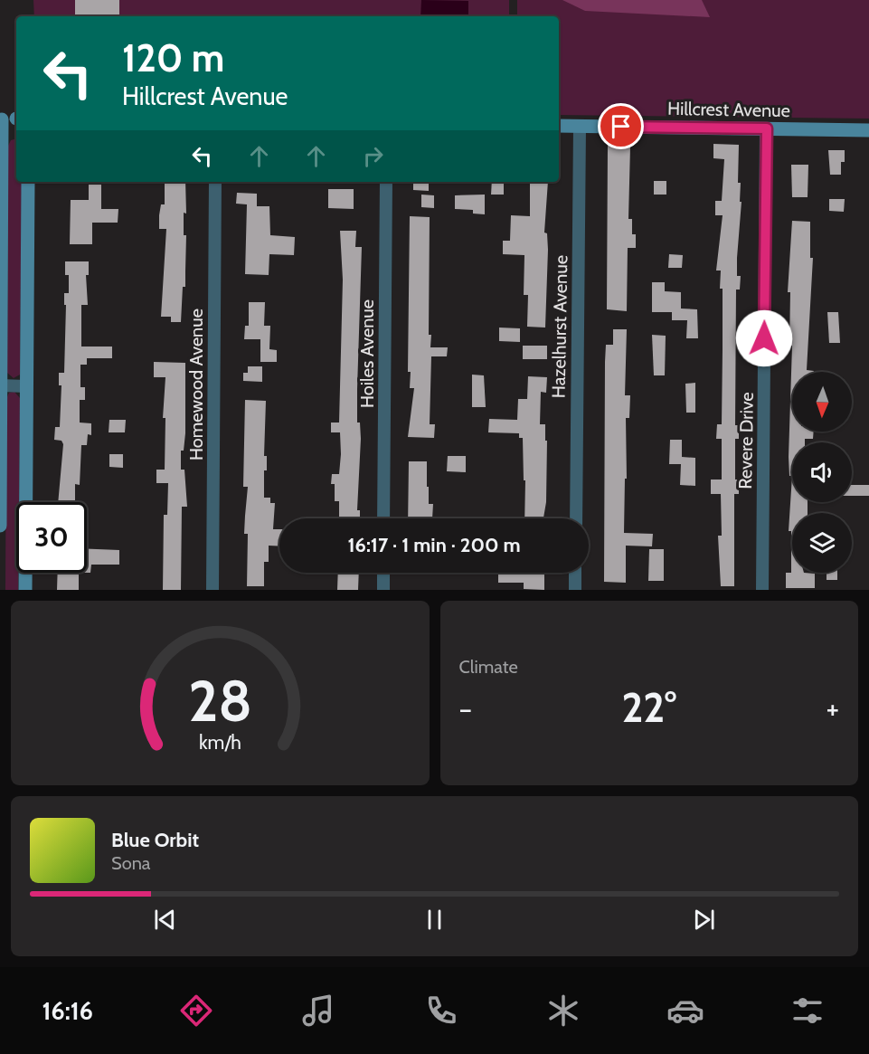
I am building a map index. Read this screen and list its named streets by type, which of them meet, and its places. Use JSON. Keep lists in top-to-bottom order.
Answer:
{
  "streets": {
    "main road": ["Hillcrest Avenue"],
    "street": [
      "Hazelhurst Avenue",
      "Hoiles Avenue",
      "Homewood Avenue",
      "Revere Drive"
    ]
  },
  "crossings": [
    ["Hillcrest Avenue", "Hazelhurst Avenue"],
    ["Hillcrest Avenue", "Revere Drive"]
  ],
  "north": "bottom",
  "page": {
    "turn": ["120 m", "Hillcrest Avenue"],
    "limit": "30",
    "trip": "16:17 · 1 min · 200 m",
    "tile": "Climate",
    "heat": ["−", "22°", "+"],
    "song": ["Blue Orbit", "Sona"],
    "tabs": "16:16",
    "gauge": ["28", "km/h"]
  }
}
